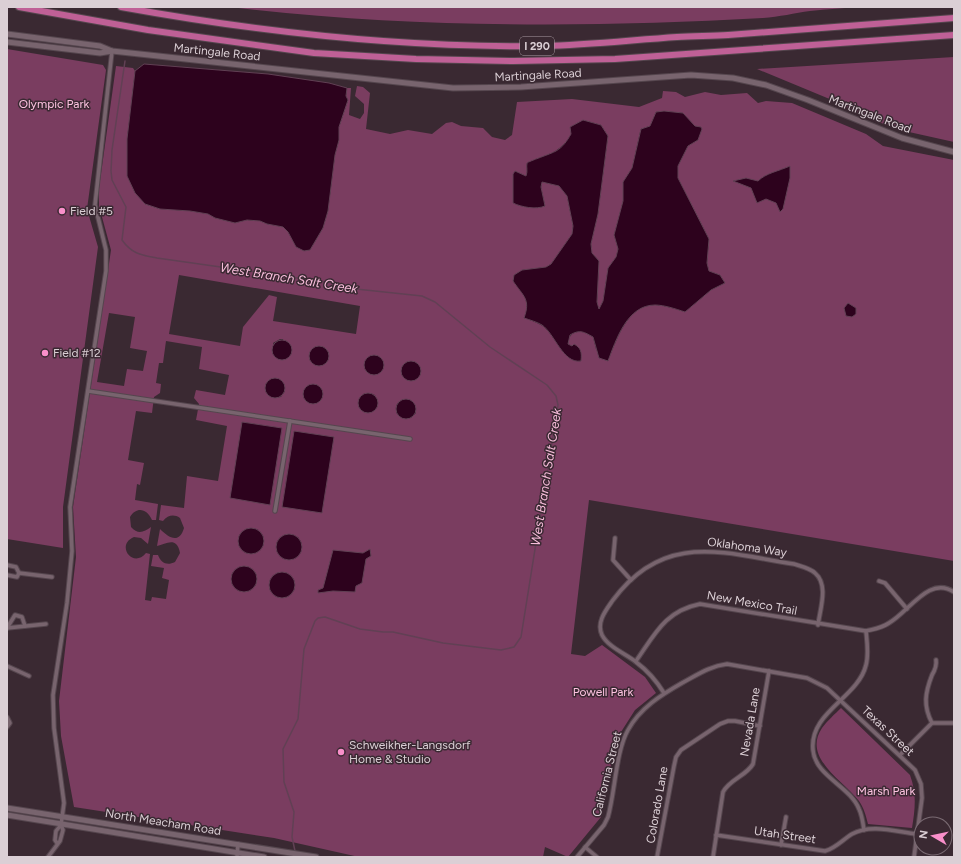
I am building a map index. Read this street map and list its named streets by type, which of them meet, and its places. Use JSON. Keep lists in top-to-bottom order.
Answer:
{
  "streets": {
    "highway": ["I 290"],
    "street": [
      "Martingale Road",
      "Oklahoma Way",
      "New Mexico Trail",
      "Nevada Lane",
      "Texas Street",
      "California Street",
      "Colorado Lane",
      "North Meacham Road",
      "Utah Street"
    ]
  },
  "crossings": [
    ["Oklahoma Way", "New Mexico Trail"],
    ["Nevada Lane", "Texas Street"],
    ["Nevada Lane", "California Street"],
    ["Nevada Lane", "Colorado Lane"],
    ["Nevada Lane", "Utah Street"],
    ["Texas Street", "California Street"]
  ],
  "water": ["West Branch Salt Creek"],
  "parks": ["Olympic Park", "Powell Park", "Marsh Park"],
  "places": ["Field #5", "Field #12", "Schweikher-Langsdorf Home & Studio"],
  "north": "left"
}
